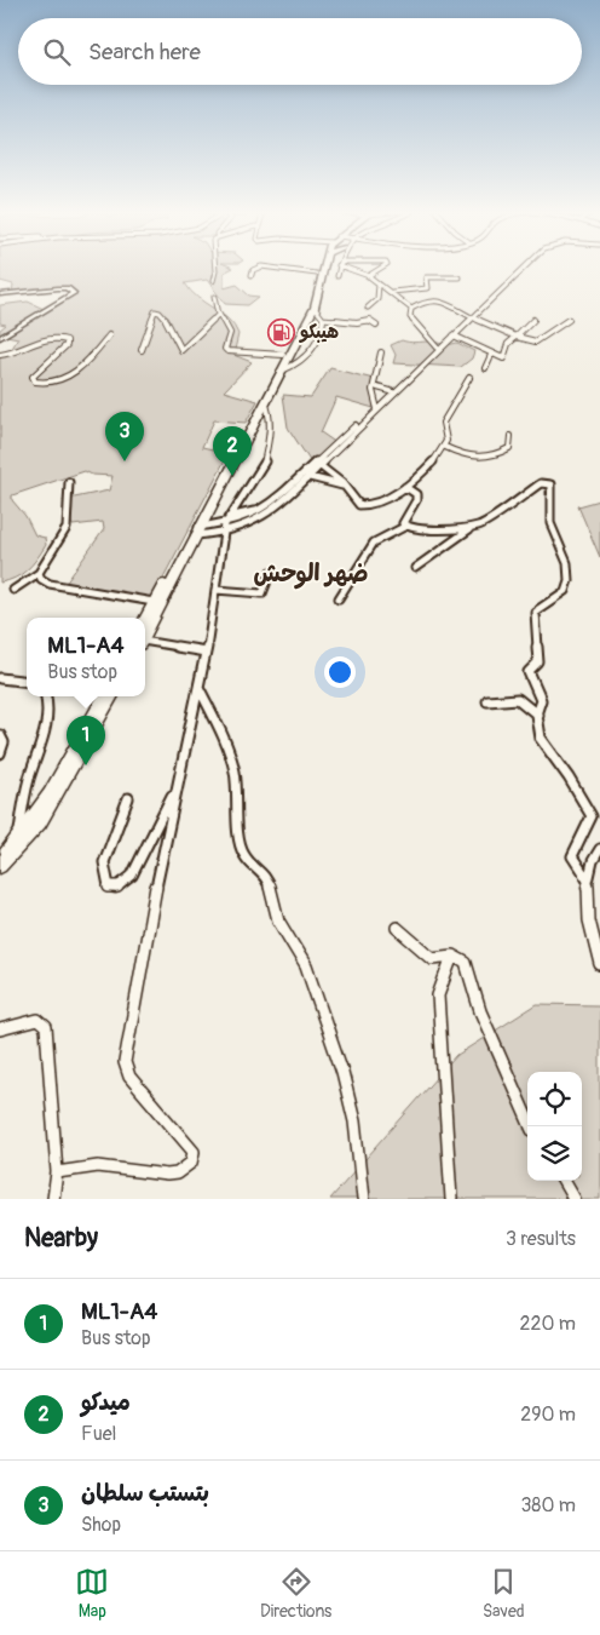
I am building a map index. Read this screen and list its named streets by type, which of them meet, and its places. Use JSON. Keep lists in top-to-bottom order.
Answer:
{
  "districts": ["ضهر الوحش"],
  "places": {
    "fuel station": ["هيبكو"]
  },
  "page": {
    "search": "Search here",
    "pins": ["3", "2", "1"],
    "popup": ["ML1-A4", "Bus stop"],
    "heading": ["Nearby", "3 results"],
    "list": [
      {
        "mark": "1",
        "name": "ML1-A4",
        "note": "Bus stop",
        "value": "220 m"
      },
      {
        "mark": "2",
        "name": "ميدكو",
        "note": "Fuel",
        "value": "290 m"
      },
      {
        "mark": "3",
        "name": "بتستب سلطان",
        "note": "Shop",
        "value": "380 m"
      }
    ],
    "nav": ["Map", "Directions", "Saved"]
  }
}
